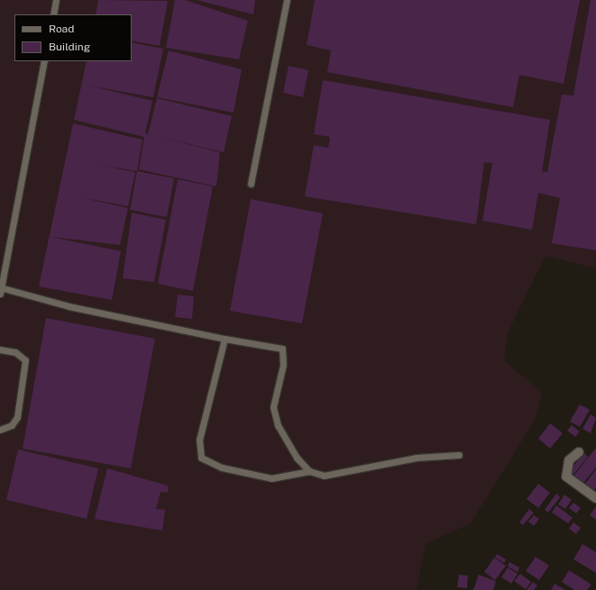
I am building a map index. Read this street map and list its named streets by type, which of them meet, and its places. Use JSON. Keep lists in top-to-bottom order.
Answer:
{
  "legend": ["Road", "Building"]
}
